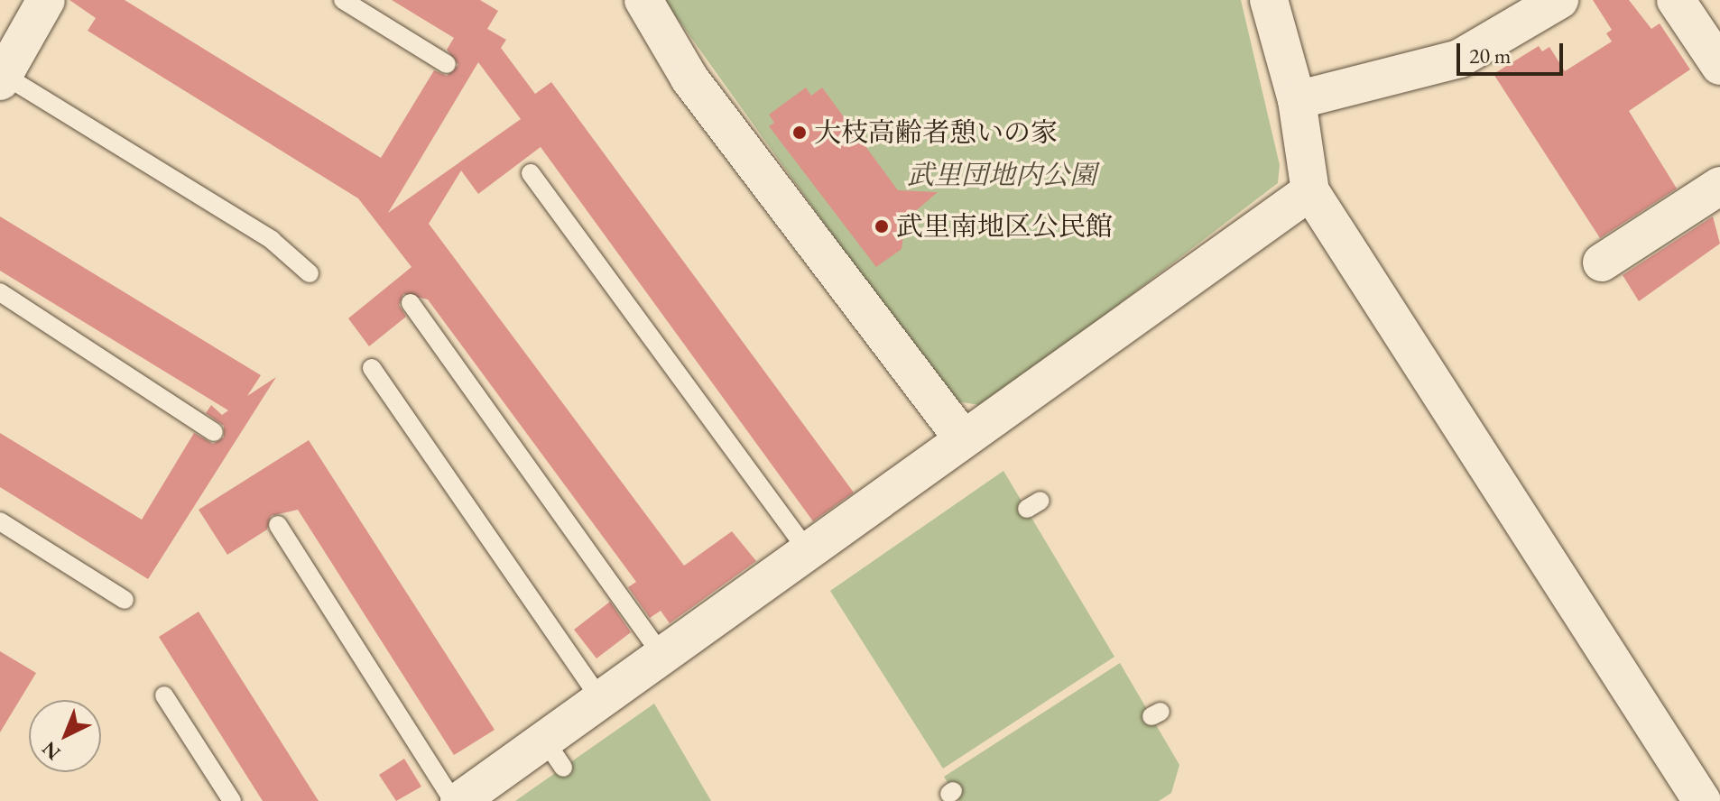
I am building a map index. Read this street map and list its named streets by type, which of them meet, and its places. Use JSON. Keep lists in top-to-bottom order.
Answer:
{
  "parks": ["武里団地内公園"],
  "places": ["大枝高齢者憩いの家", "武里南地区公民館"],
  "scale_bar": "20 m",
  "north": "bottom left"
}
